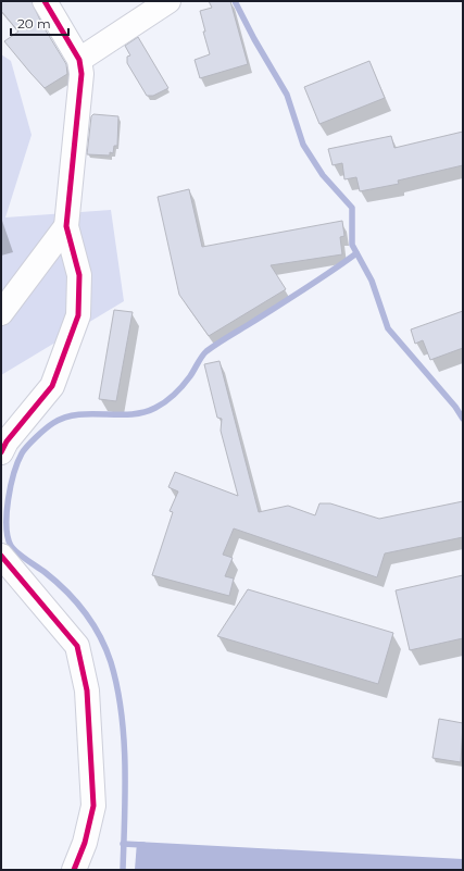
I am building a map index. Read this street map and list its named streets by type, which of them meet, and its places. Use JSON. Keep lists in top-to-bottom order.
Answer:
{
  "scale_bar": "20 m"
}
